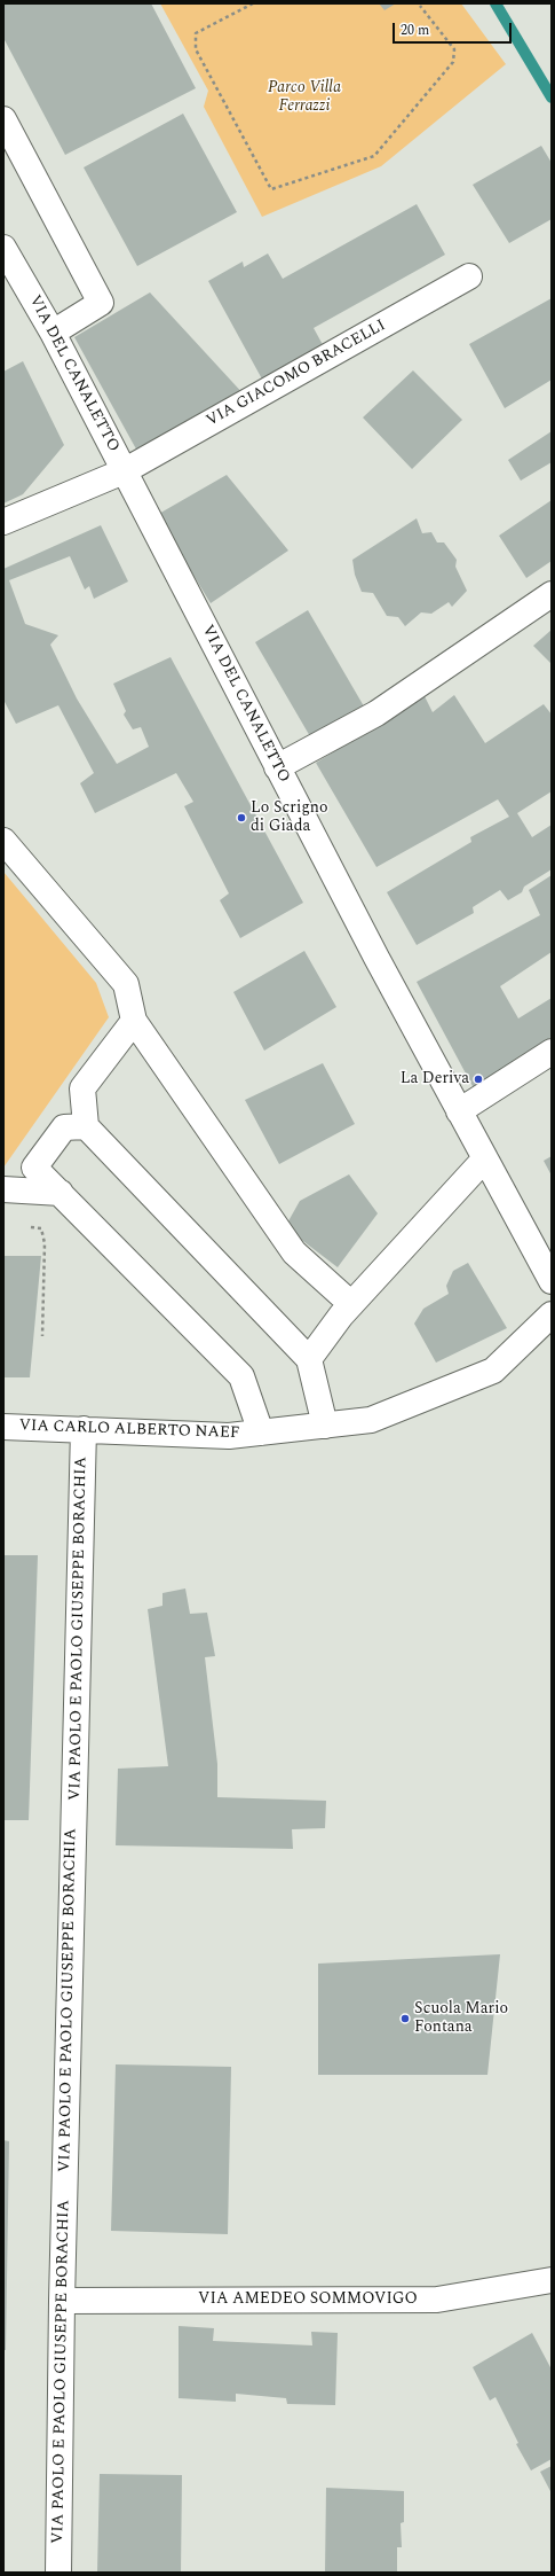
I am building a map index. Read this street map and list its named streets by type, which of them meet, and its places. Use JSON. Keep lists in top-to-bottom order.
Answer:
{
  "streets": {
    "street": [
      "VIA DEL CANALETTO",
      "VIA GIACOMO BRACELLI",
      "VIA CARLO ALBERTO NAEF",
      "VIA PAOLO E PAOLO GIUSEPPE BORACHIA",
      "VIA AMEDEO SOMMOVIGO"
    ]
  },
  "crossings": [
    ["VIA DEL CANALETTO", "VIA GIACOMO BRACELLI"],
    ["VIA CARLO ALBERTO NAEF", "VIA PAOLO E PAOLO GIUSEPPE BORACHIA"],
    ["VIA PAOLO E PAOLO GIUSEPPE BORACHIA", "VIA AMEDEO SOMMOVIGO"]
  ],
  "parks": ["Parco Villa Ferrazzi"],
  "places": ["Lo Scrigno di Giada", "La Deriva", "Scuola Mario Fontana"],
  "scale_bar": "20 m"
}
